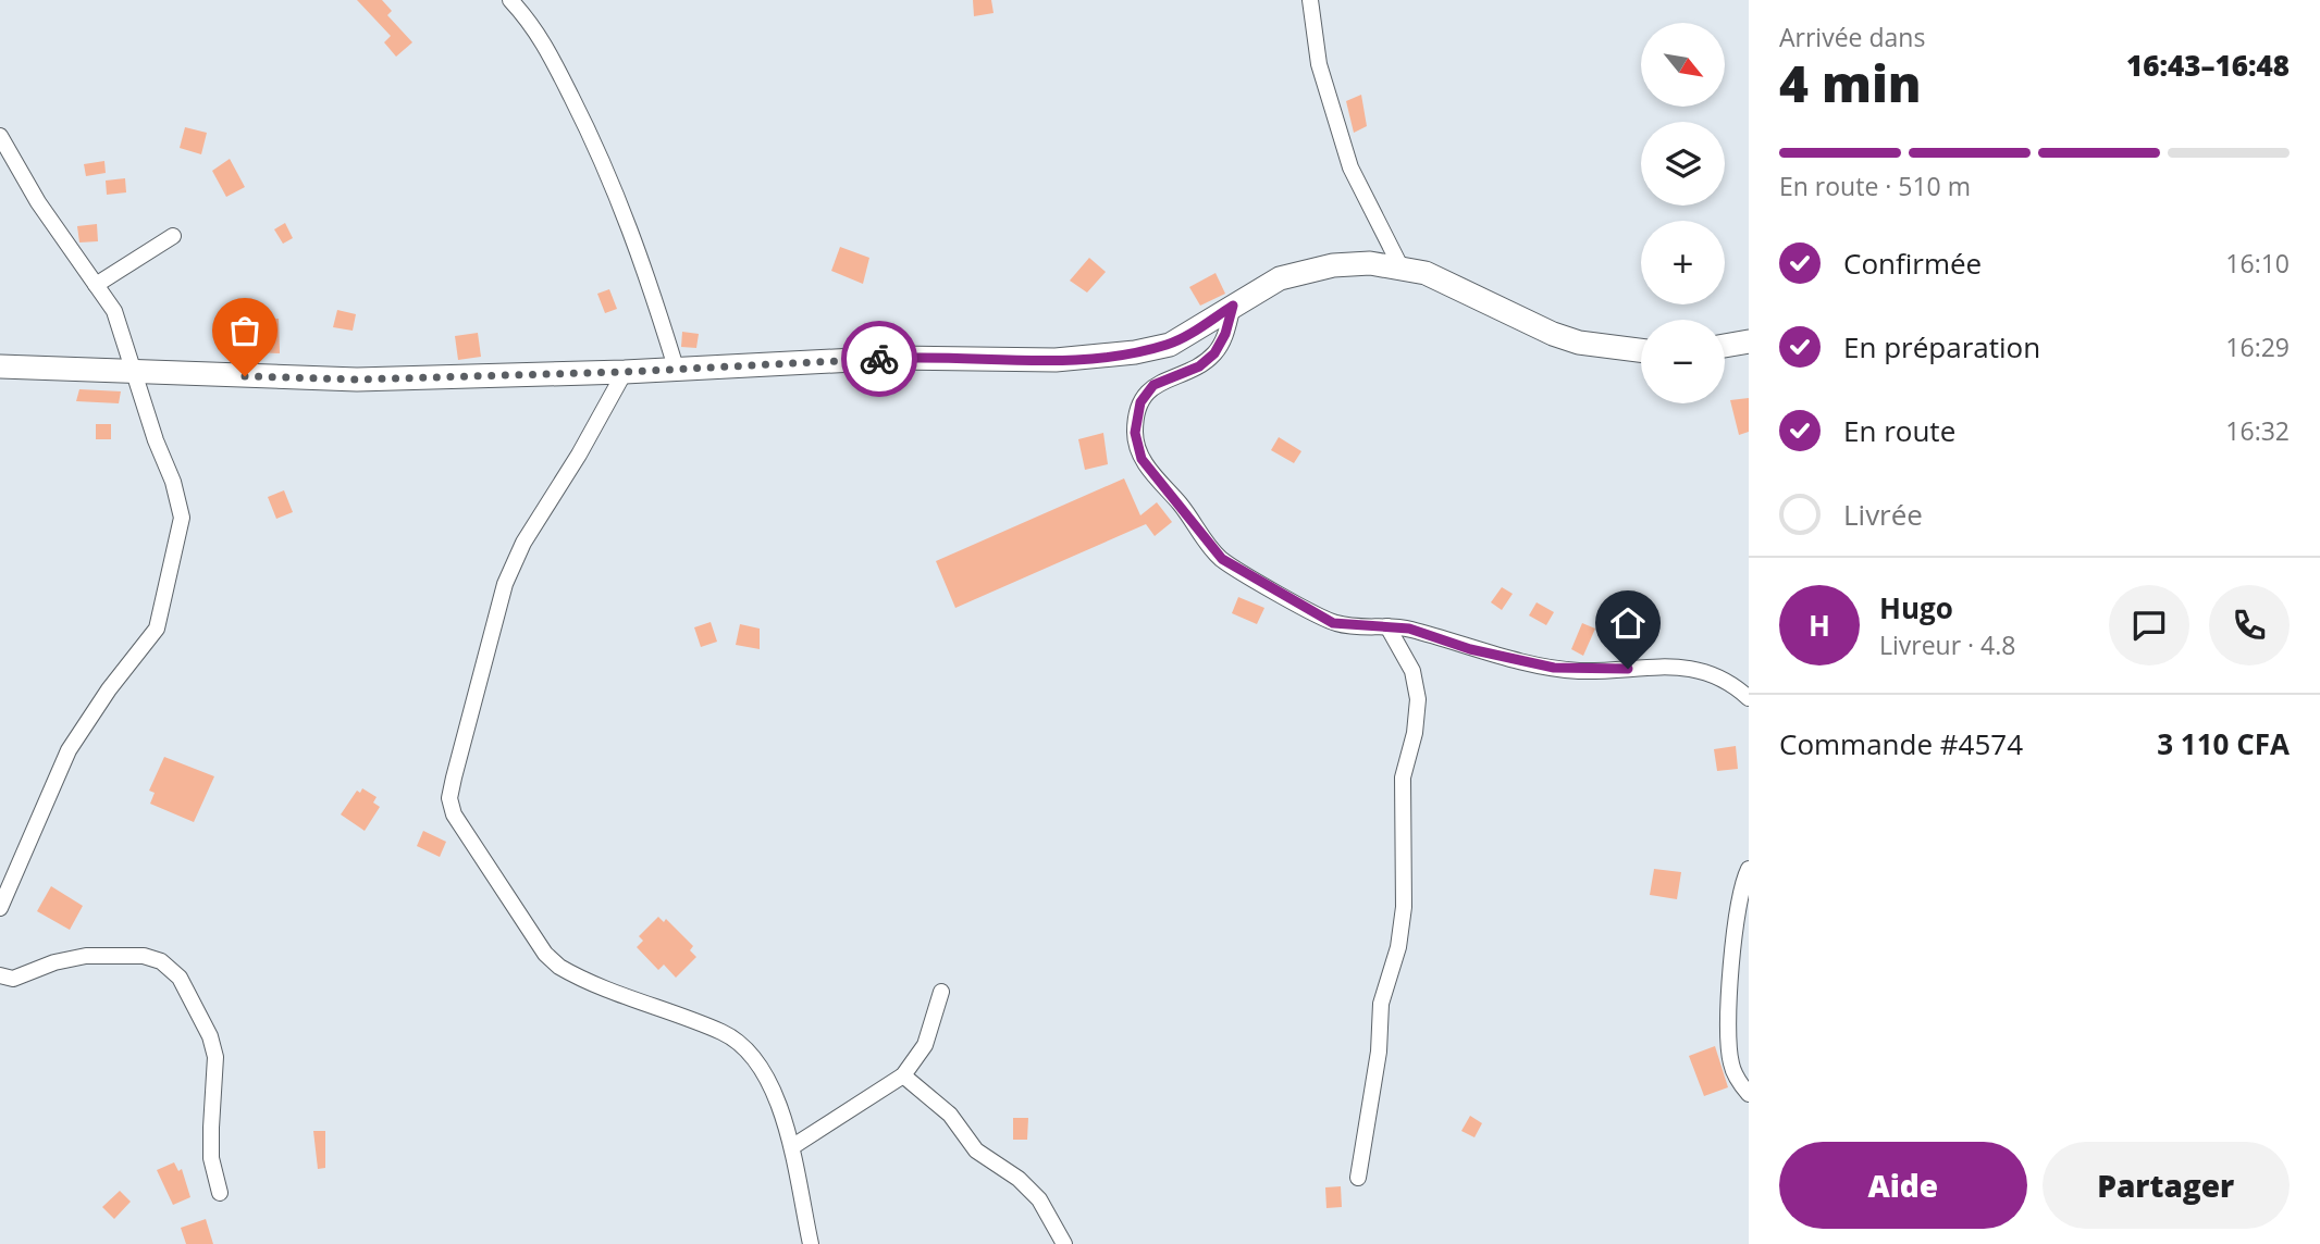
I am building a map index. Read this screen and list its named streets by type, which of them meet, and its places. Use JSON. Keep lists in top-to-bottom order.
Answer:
{
  "north": "bottom right",
  "page": {
    "heading": ["4 min", "Arrivée dans", "16:43–16:48"],
    "panel": [
      "Hugo",
      "Livreur · 4.8",
      "Commande #4574",
      "3 110 CFA"
    ],
    "map_buttons": ["+", "−"],
    "bar": "En route · 510 m",
    "list": [
      ["Confirmée", "16:10"],
      ["En préparation", "16:29"],
      ["En route", "16:32"],
      "Livrée"
    ],
    "round": "H",
    "buttons": ["Aide", "Partager"]
  }
}
